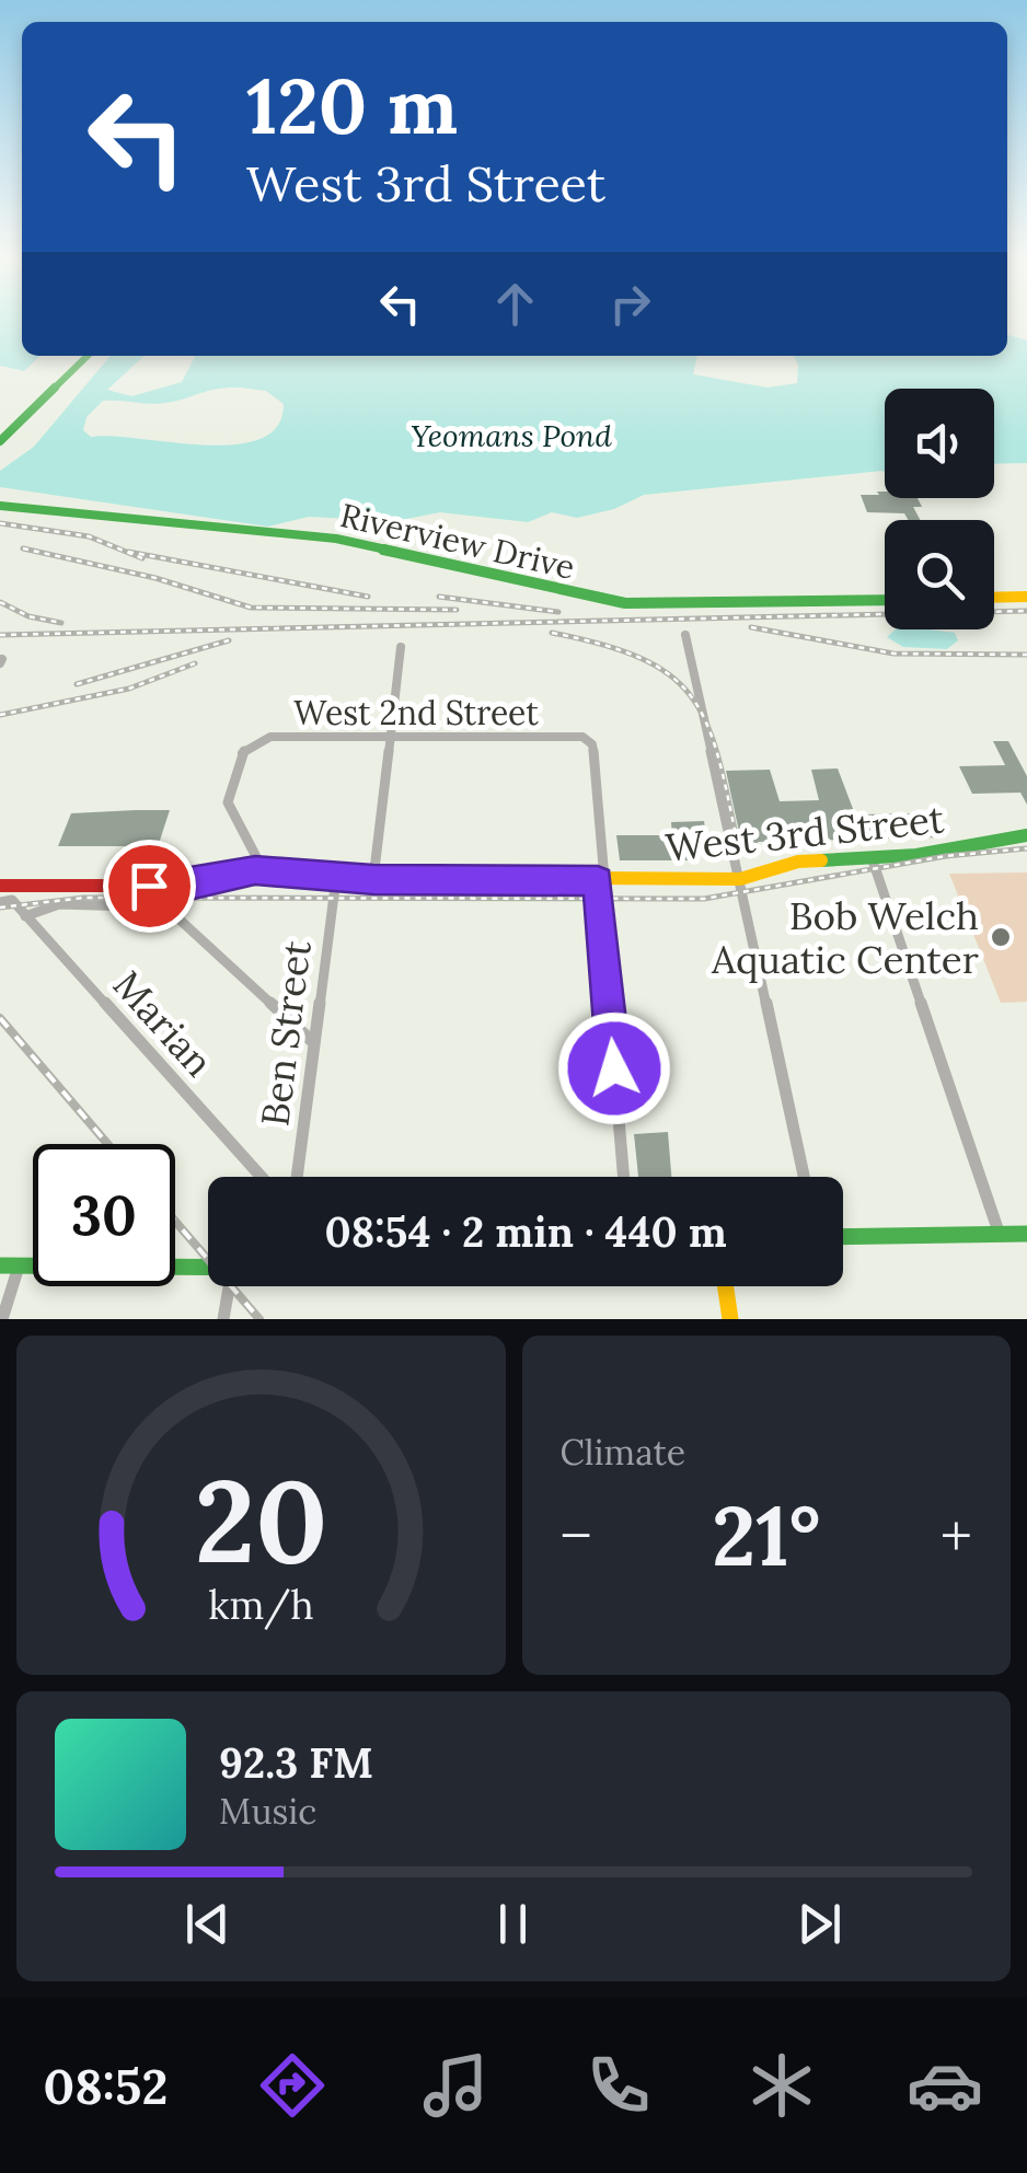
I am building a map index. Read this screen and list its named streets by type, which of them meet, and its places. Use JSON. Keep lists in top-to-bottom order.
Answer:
{
  "streets": {
    "street": [
      "Riverview Drive",
      "West 2nd Street",
      "West 3rd Street",
      "Marian",
      "Ben Street"
    ]
  },
  "crossings": [
    ["West 2nd Street", "West 3rd Street"],
    ["West 3rd Street", "Ben Street"]
  ],
  "water": ["Yeomans Pond"],
  "places": ["Bob Welch Aquatic Center"],
  "page": {
    "turn": ["120 m", "West 3rd Street"],
    "limit": "30",
    "trip": "08:54 · 2 min · 440 m",
    "tile": "Climate",
    "heat": ["−", "21°", "+"],
    "song": ["92.3 FM", "Music"],
    "tabs": "08:52",
    "gauge": ["20", "km/h"]
  }
}
